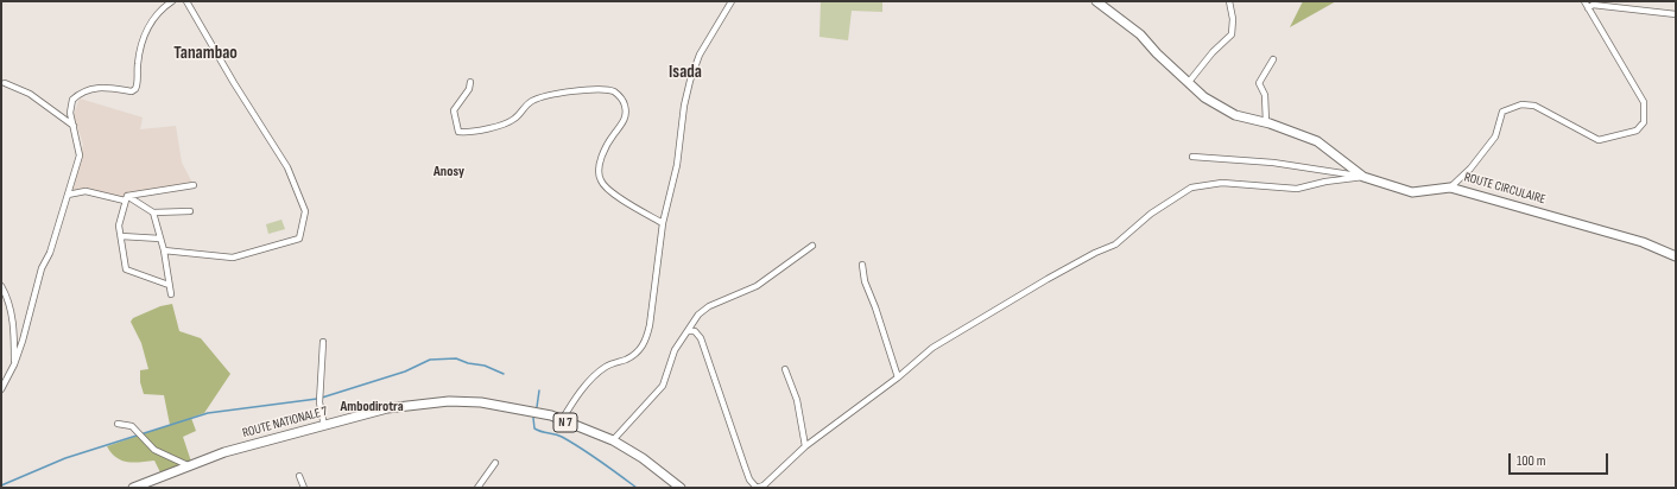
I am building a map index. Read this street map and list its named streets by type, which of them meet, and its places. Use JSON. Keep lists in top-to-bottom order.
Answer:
{
  "streets": {
    "street": ["ROUTE CIRCULAIRE", "ROUTE NATIONALE 7", "N 7"]
  },
  "crossings": [
    ["ROUTE NATIONALE 7", "N 7"]
  ],
  "districts": [
    "Tanambao",
    "Isada",
    "Anosy",
    "Ambodirotra"
  ],
  "scale_bar": "100 m"
}
